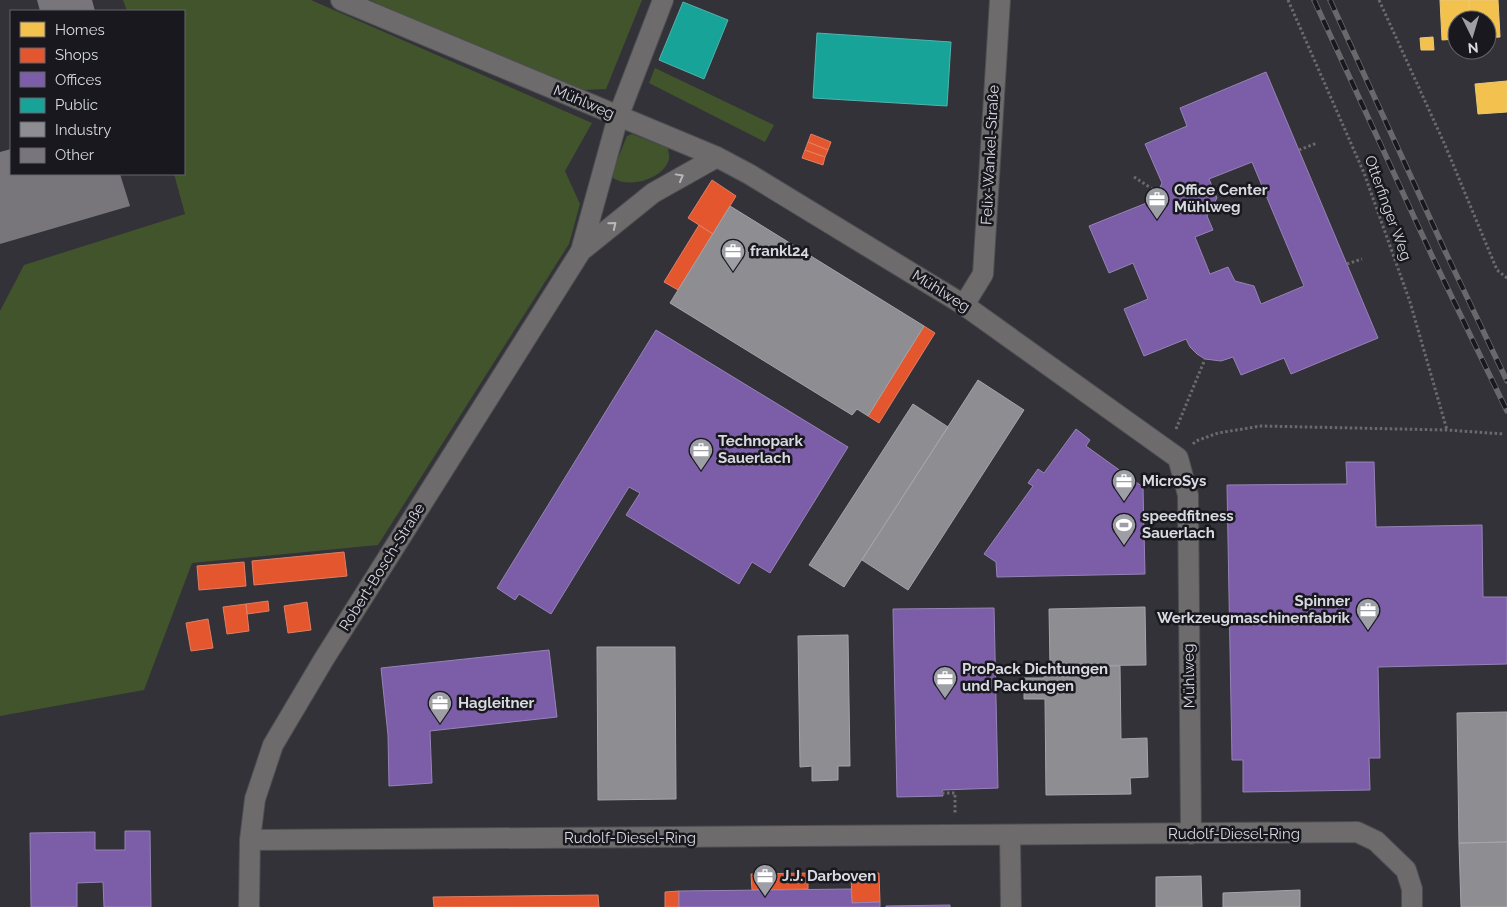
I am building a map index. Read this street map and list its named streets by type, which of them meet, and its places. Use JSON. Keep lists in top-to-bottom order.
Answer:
{
  "streets": {
    "street": [
      "Mühlweg",
      "Felix-Wankel-Straße",
      "Robert-Bosch-Straße",
      "Rudolf-Diesel-Ring"
    ],
    "path": ["Otterfinger Weg"]
  },
  "crossings": [
    ["Mühlweg", "Felix-Wankel-Straße"],
    ["Mühlweg", "Robert-Bosch-Straße"],
    ["Mühlweg", "Rudolf-Diesel-Ring"],
    ["Robert-Bosch-Straße", "Rudolf-Diesel-Ring"]
  ],
  "places": {
    "office": [
      "Office Center Mühlweg",
      "frankl24",
      "Technopark Sauerlach",
      "MicroSys",
      "Spinner Werkzeugmaschinenfabrik",
      "ProPack Dichtungen und Packungen",
      "Hagleitner",
      "J.J. Darboven"
    ],
    "sports": ["speedfitness Sauerlach"]
  },
  "legend": [
    "Homes",
    "Shops",
    "Offices",
    "Public",
    "Industry",
    "Other"
  ],
  "north": "bottom"
}
